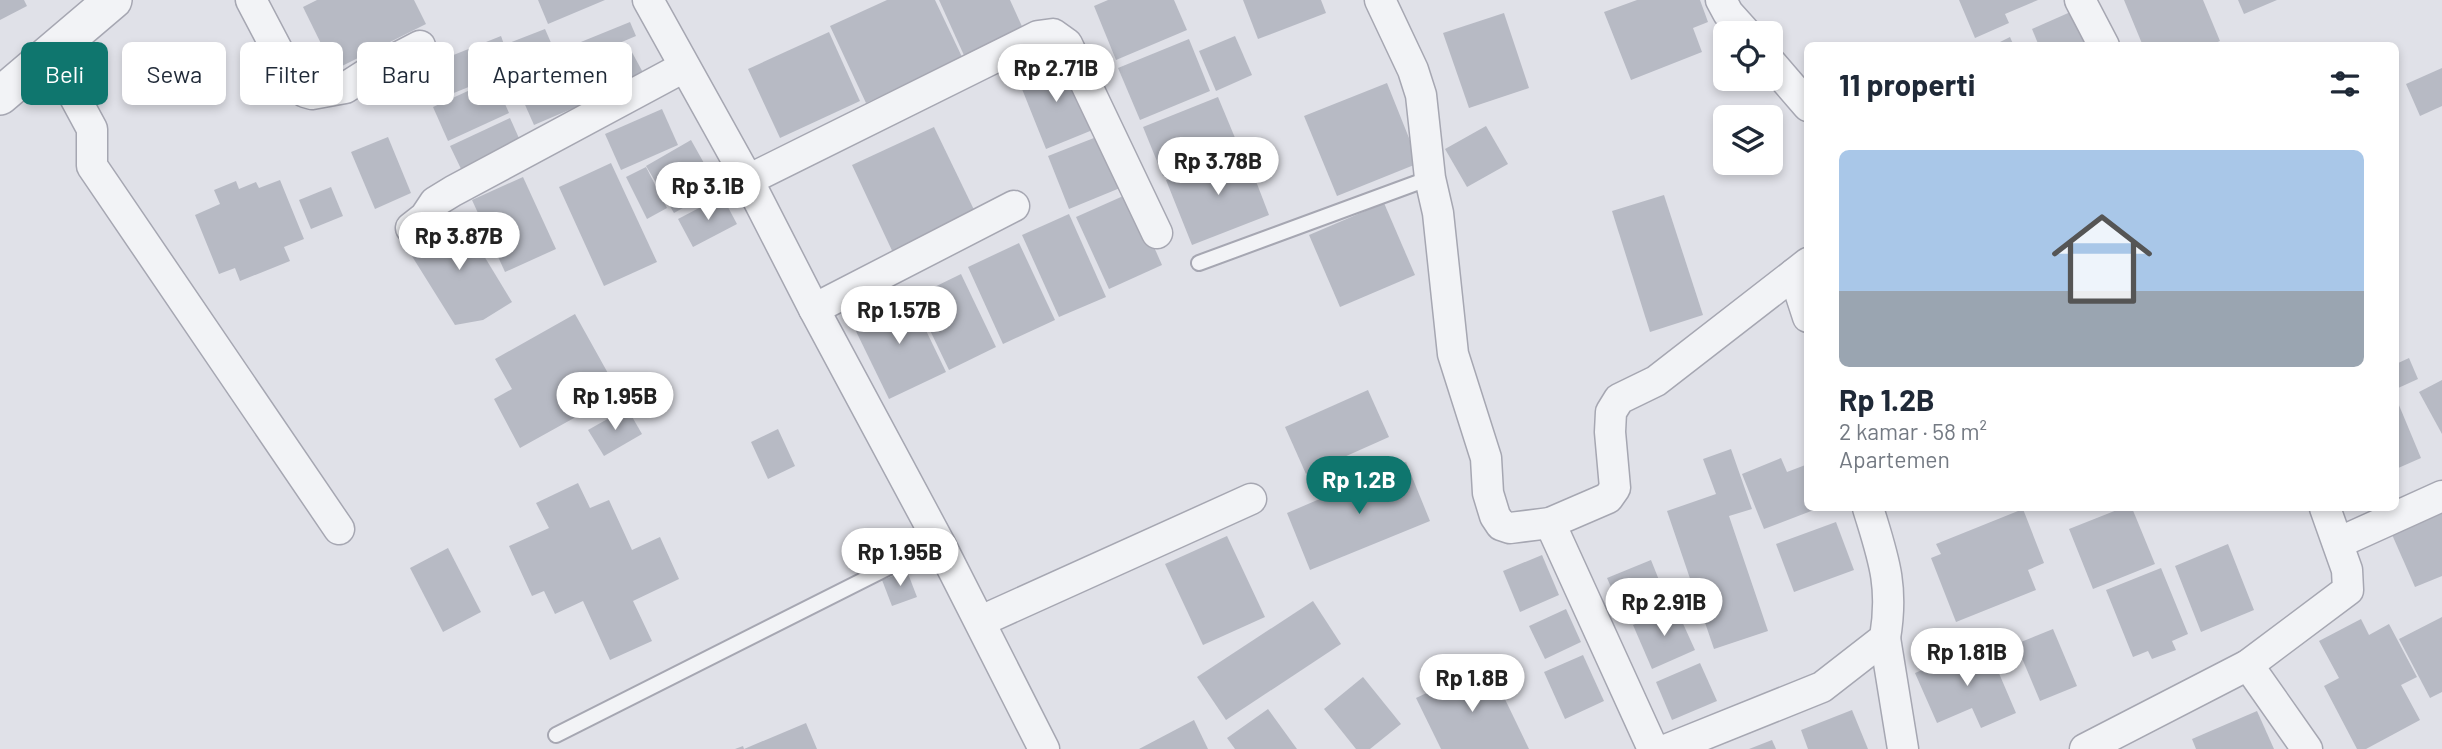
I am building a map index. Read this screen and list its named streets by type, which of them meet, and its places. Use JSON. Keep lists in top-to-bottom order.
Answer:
{
  "page": {
    "chip": [
      "Beli",
      "Sewa",
      "Filter",
      "Baru",
      "Apartemen"
    ],
    "heading": "11 properti",
    "price": [
      "Rp 2.71B",
      "Rp 3.78B",
      "Rp 3.1B",
      "Rp 3.87B",
      "Rp 1.57B",
      "Rp 1.95B",
      "Rp 1.2B",
      "Rp 1.95B",
      "Rp 2.91B",
      "Rp 1.81B",
      "Rp 1.8B"
    ],
    "list": [
      {
        "name": "Rp 1.2B",
        "note": "2 kamar · 58 m² · Apartemen"
      }
    ]
  }
}
